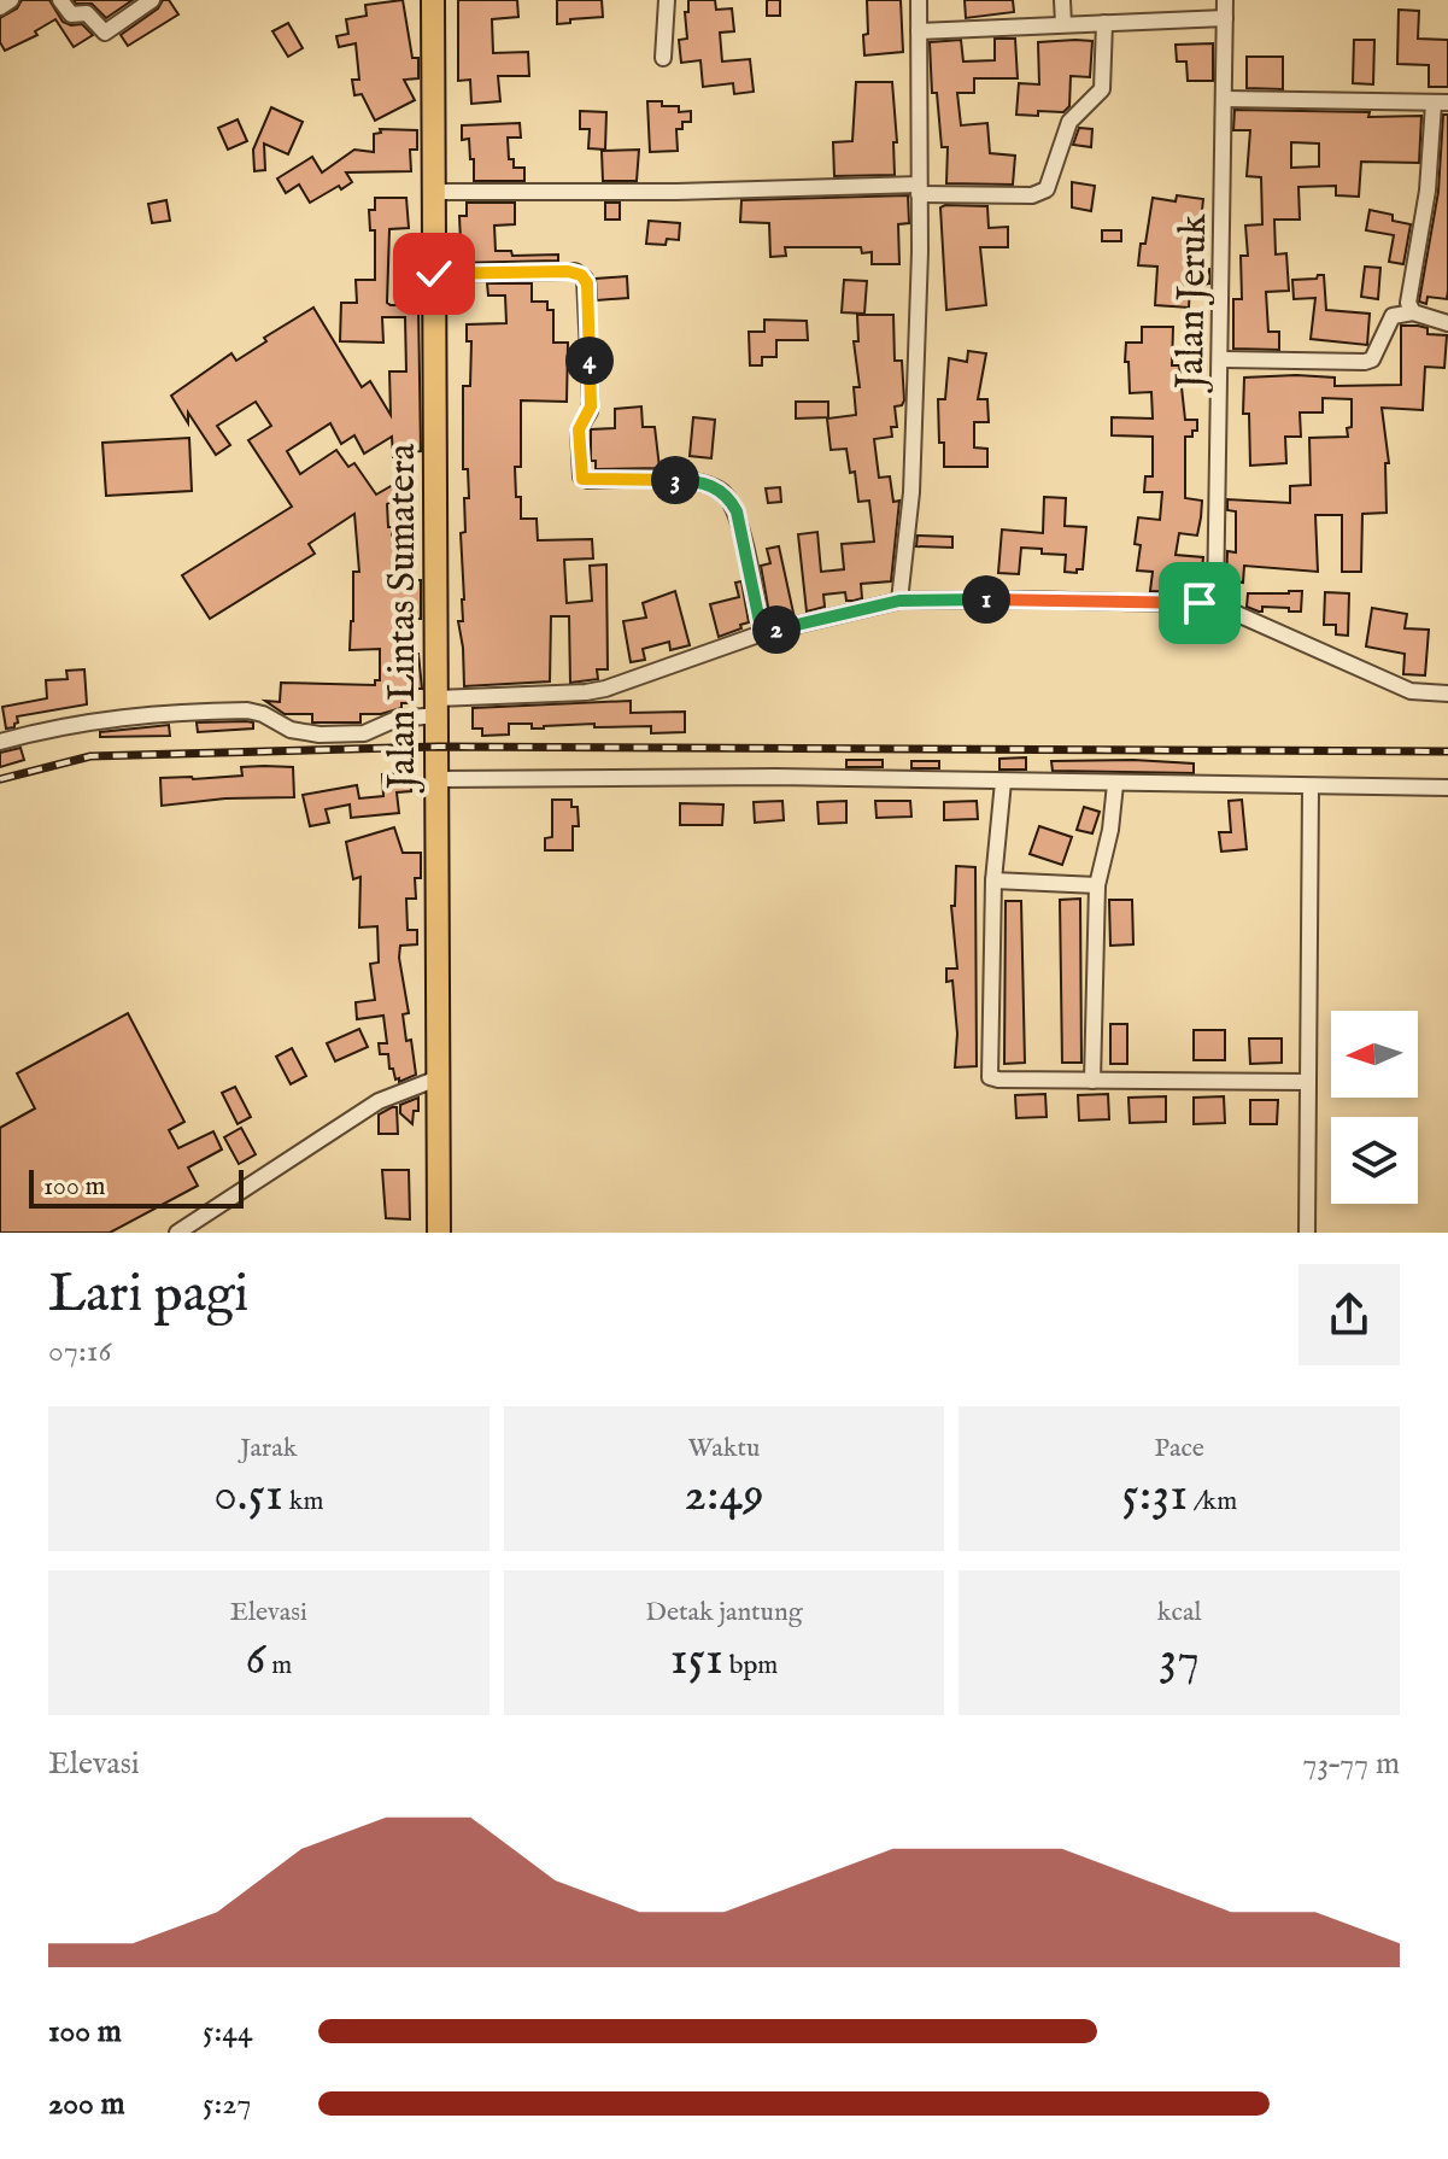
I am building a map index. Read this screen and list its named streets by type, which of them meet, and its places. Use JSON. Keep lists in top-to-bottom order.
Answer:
{
  "streets": {
    "highway": ["Jalan Lintas Sumatera"],
    "street": ["Jalan Jeruk"]
  },
  "scale_bar": "100 m",
  "north": "left",
  "page": {
    "pins": [
      "4",
      "3",
      "1",
      "2"
    ],
    "scale": "100 m",
    "heading": ["Lari pagi", "07:16"],
    "stats": [
      ["Jarak", "0.51 km"],
      ["Waktu", "2:49"],
      ["Pace", "5:31 /km"],
      ["Elevasi", "6 m"],
      ["Detak jantung", "151 bpm"],
      ["kcal", "37"]
    ],
    "chart": ["Elevasi", "73–77 m"],
    "list": [
      {
        "name": "100 m",
        "note": "5:44"
      },
      {
        "name": "200 m",
        "note": "5:27"
      }
    ]
  }
}
